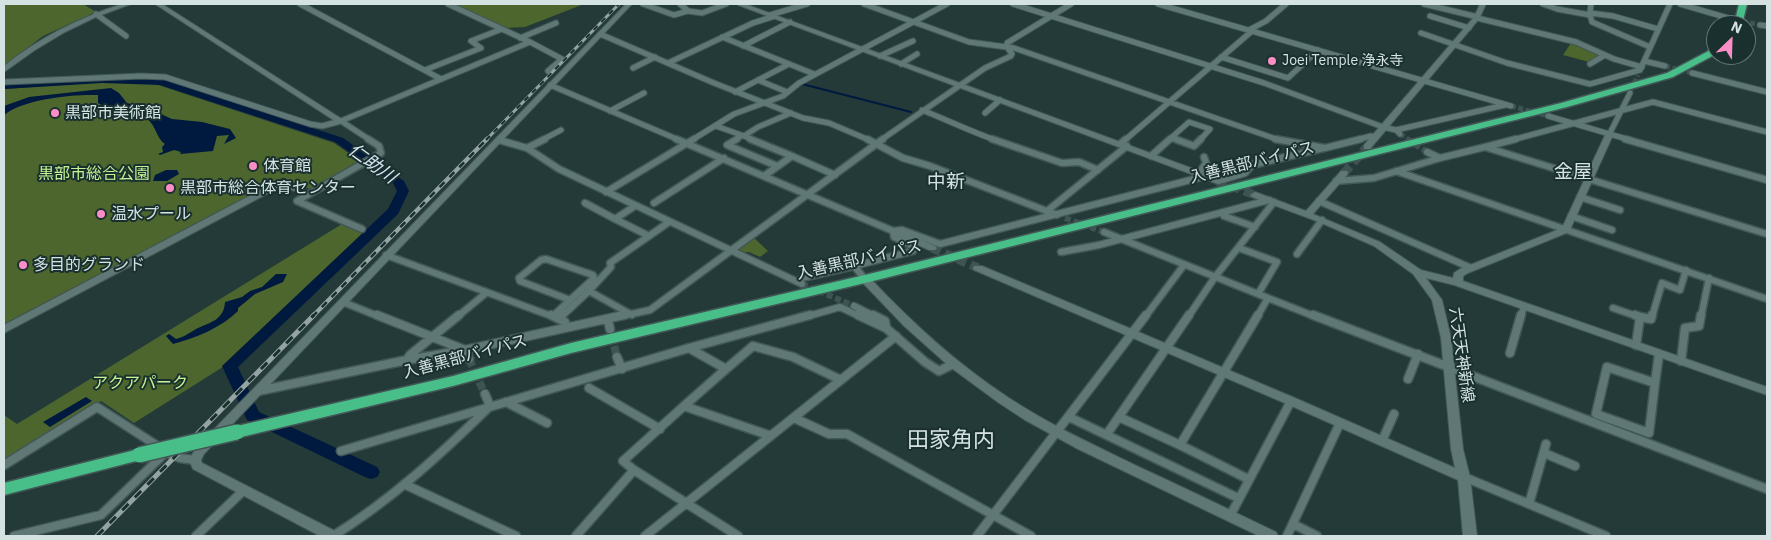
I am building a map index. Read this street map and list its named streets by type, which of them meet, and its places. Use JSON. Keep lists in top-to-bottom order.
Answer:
{
  "streets": {
    "highway": ["入善黒部バイパス"],
    "street": ["六天天神新線"]
  },
  "districts": ["金屋", "中新", "田家角内"],
  "water": ["仁助川"],
  "parks": ["黒部市総合公園", "アクアパーク"],
  "places": [
    "Joei Temple 浄永寺",
    "黒部市美術館",
    "体育館",
    "黒部市総合体育センター",
    "温水プール",
    "多目的グランド"
  ],
  "north": "top right"
}
